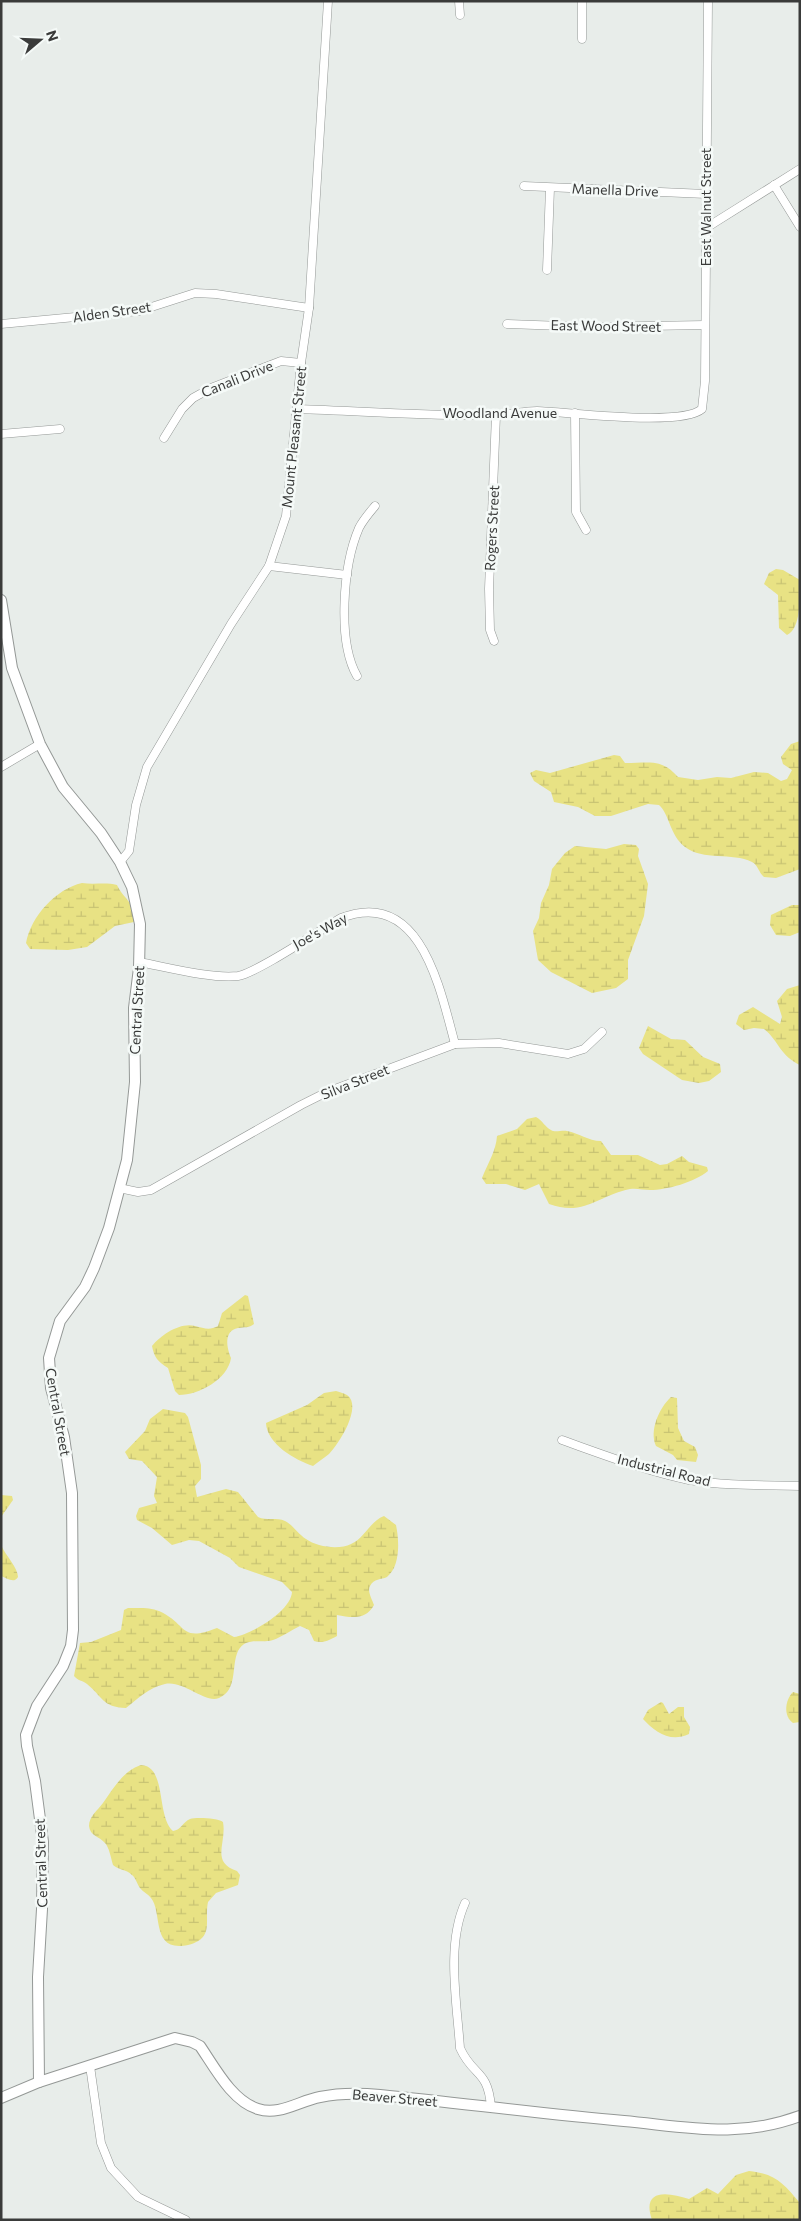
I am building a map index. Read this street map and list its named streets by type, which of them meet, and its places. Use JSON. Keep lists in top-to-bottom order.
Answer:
{
  "streets": {
    "street": [
      "Manella Drive",
      "East Walnut Street",
      "Alden Street",
      "East Wood Street",
      "Canali Drive",
      "Woodland Avenue",
      "Mount Pleasant Street",
      "Rogers Street",
      "Joe's Way",
      "Central Street",
      "Silva Street",
      "Industrial Road",
      "Beaver Street"
    ]
  },
  "crossings": [
    ["Manella Drive", "East Walnut Street"],
    ["East Walnut Street", "East Wood Street"],
    ["East Walnut Street", "Woodland Avenue"],
    ["Alden Street", "Mount Pleasant Street"],
    ["Canali Drive", "Mount Pleasant Street"],
    ["Woodland Avenue", "Mount Pleasant Street"],
    ["Woodland Avenue", "Rogers Street"],
    ["Mount Pleasant Street", "Central Street"],
    ["Joe's Way", "Central Street"],
    ["Joe's Way", "Silva Street"],
    ["Central Street", "Silva Street"],
    ["Central Street", "Beaver Street"]
  ],
  "north": "right"
}
